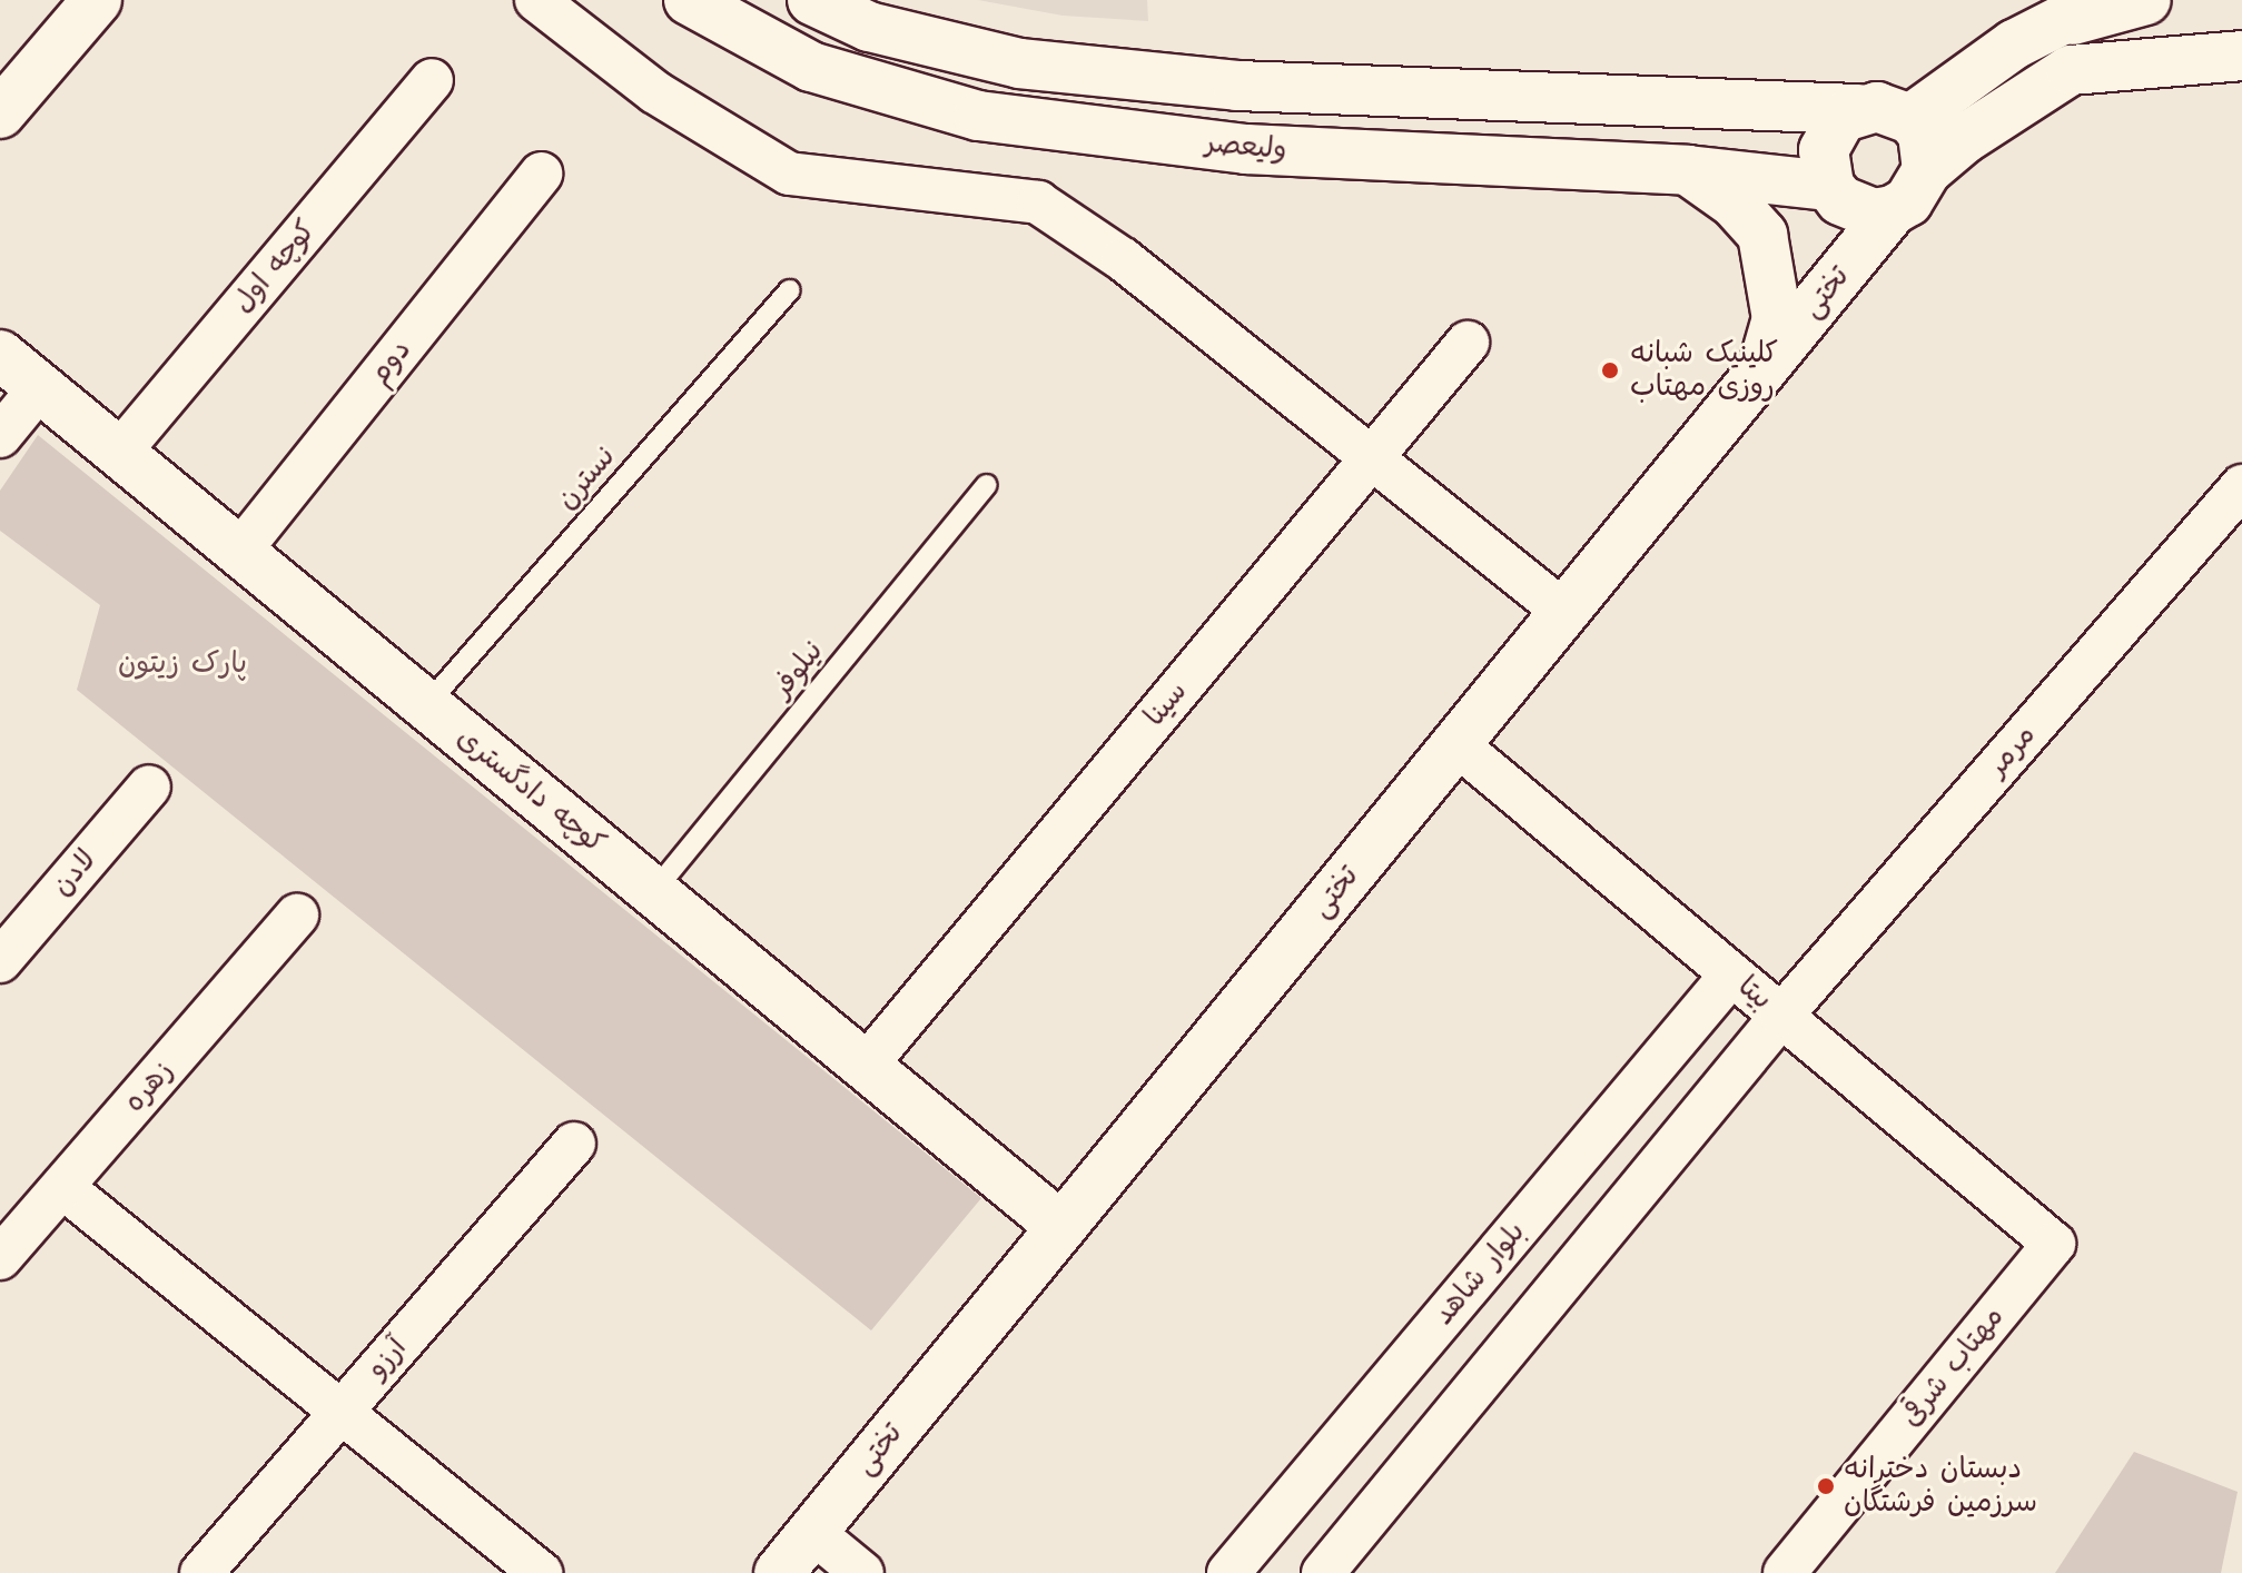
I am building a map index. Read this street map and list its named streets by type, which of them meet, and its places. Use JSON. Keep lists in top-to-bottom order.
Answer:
{
  "streets": {
    "main road": ["ولیعصر", "تختى", "کوچه دادگستری"],
    "street": [
      "کوچه اول",
      "دوم",
      "سینا",
      "مرمر",
      "لادن",
      "بیتا",
      "زهره",
      "بلوار شاهد",
      "آرزو",
      "مهتاب شرقی"
    ],
    "lane": ["نسترن", "نیلوفر"]
  },
  "crossings": [
    ["ولیعصر", "تختى"],
    ["کوچه اول", "کوچه دادگستری"],
    ["تختى", "کوچه دادگستری"],
    ["تختى", "بیتا"],
    ["دوم", "کوچه دادگستری"],
    ["نسترن", "کوچه دادگستری"],
    ["نیلوفر", "کوچه دادگستری"],
    ["سینا", "کوچه دادگستری"],
    ["مرمر", "بیتا"],
    ["بیتا", "بلوار شاهد"],
    ["بیتا", "مهتاب شرقی"]
  ],
  "parks": ["پارک زیتون"],
  "places": ["کلینیک شبانه روزی مهتاب", "دبستان دخترانه سرزمین فرشتگان"]
}
